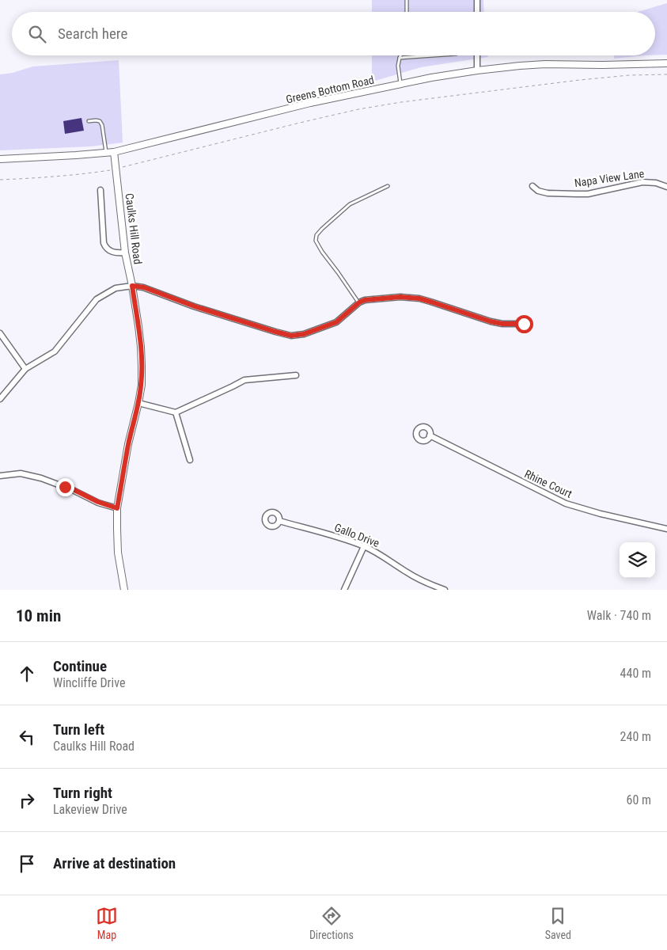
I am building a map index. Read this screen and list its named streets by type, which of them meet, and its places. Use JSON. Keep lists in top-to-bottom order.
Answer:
{
  "streets": {
    "street": [
      "Greens Bottom Road",
      "Napa View Lane",
      "Caulks Hill Road",
      "Rhine Court",
      "Gallo Drive"
    ]
  },
  "crossings": [
    ["Greens Bottom Road", "Caulks Hill Road"]
  ],
  "page": {
    "search": "Search here",
    "heading": ["10 min", "Walk · 740 m"],
    "list": [
      ["Continue", "Wincliffe Drive", "440 m"],
      ["Turn left", "Caulks Hill Road", "240 m"],
      ["Turn right", "Lakeview Drive", "60 m"],
      "Arrive at destination"
    ],
    "nav": ["Map", "Directions", "Saved"]
  }
}
